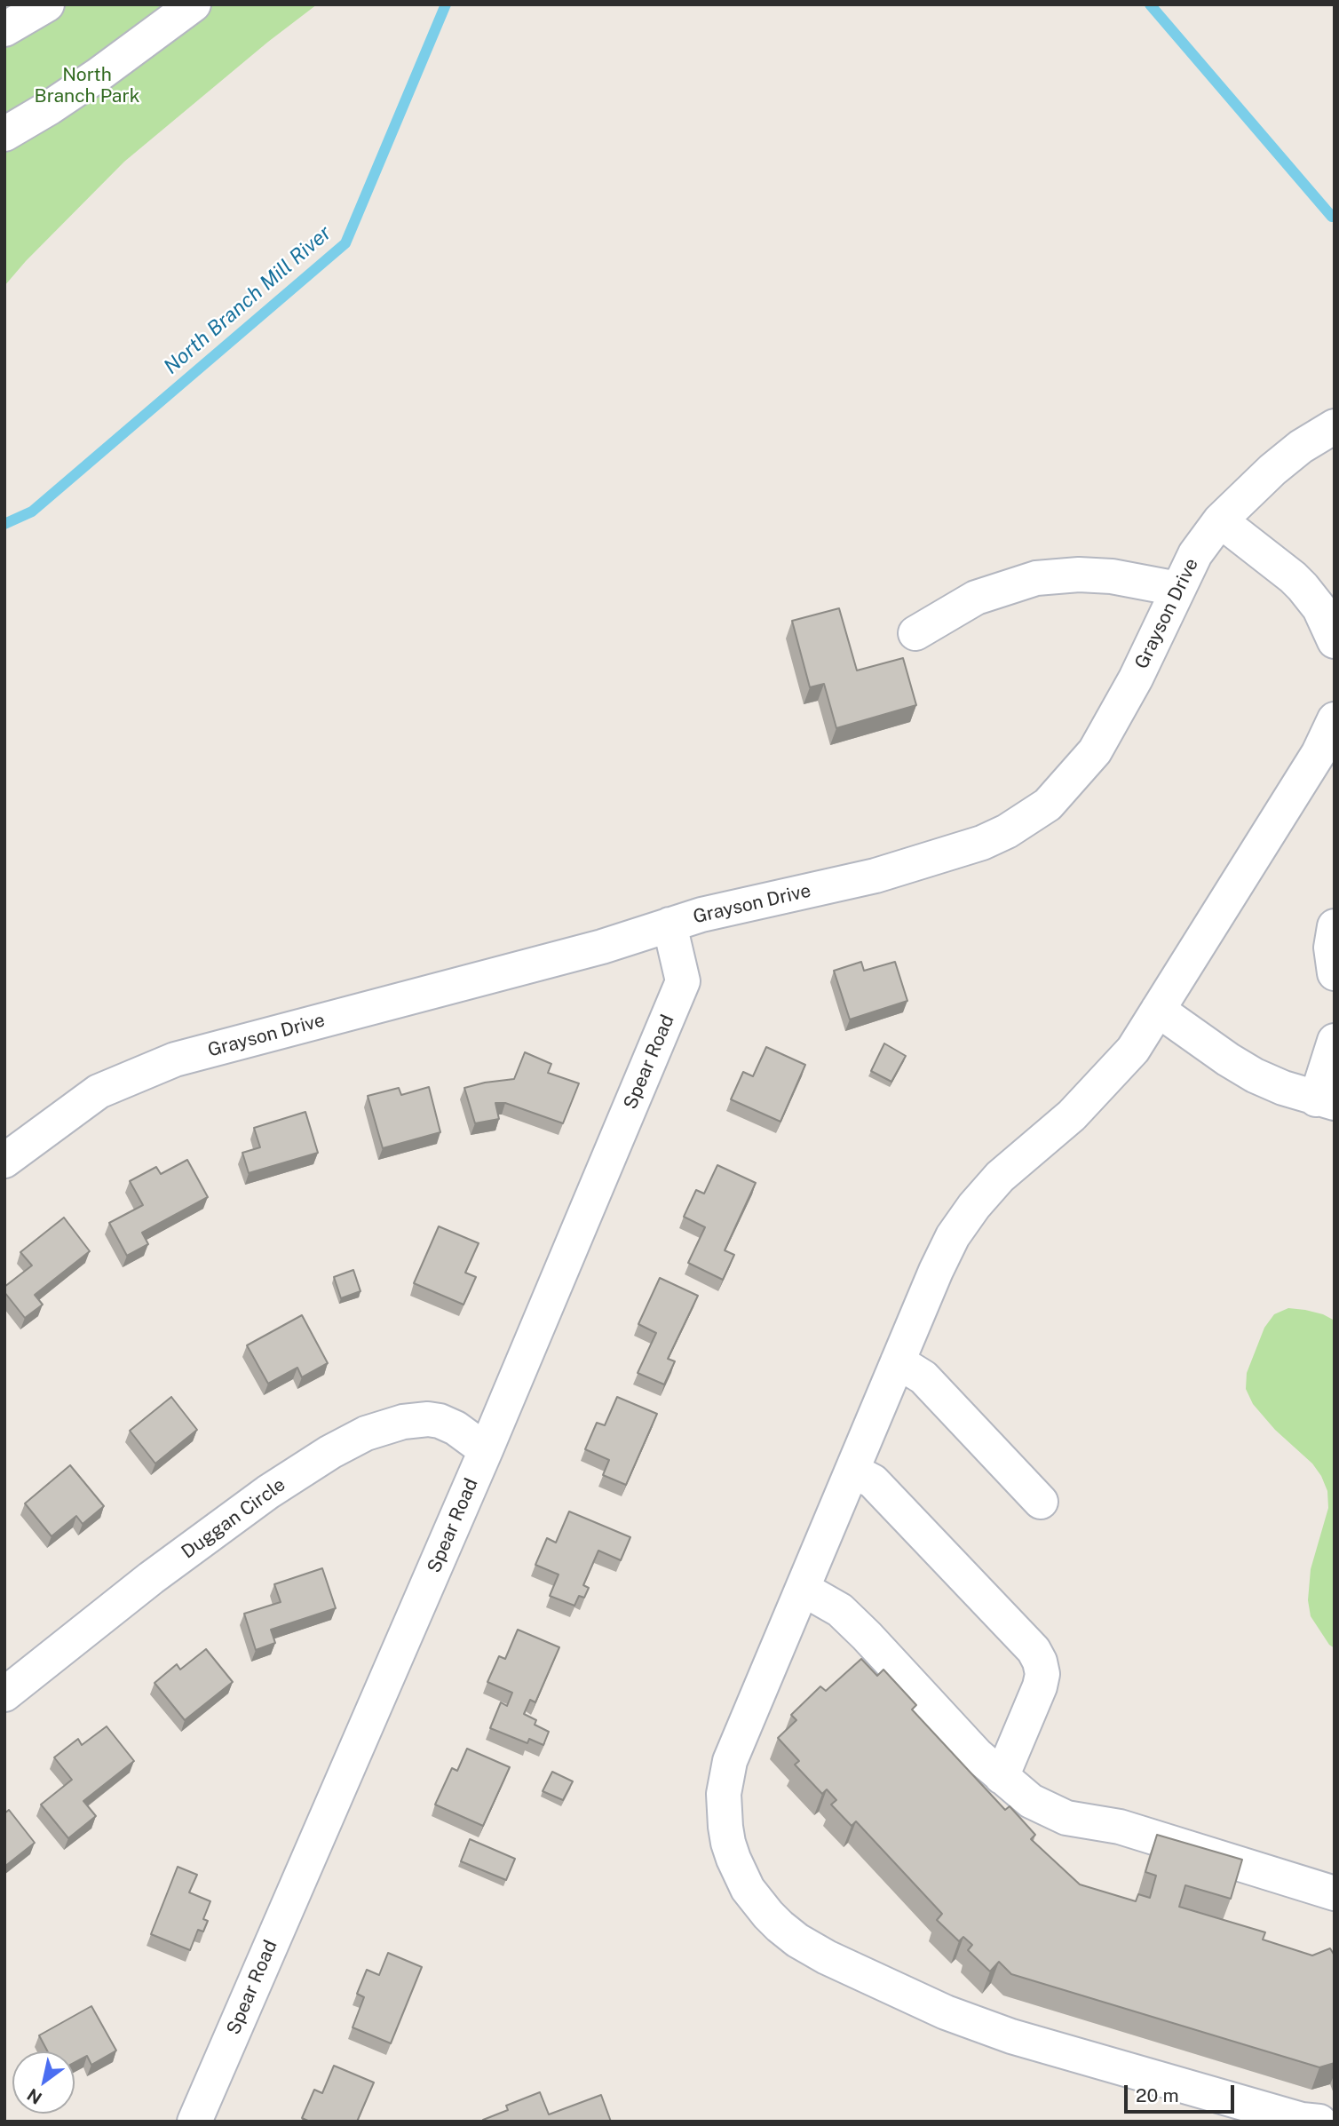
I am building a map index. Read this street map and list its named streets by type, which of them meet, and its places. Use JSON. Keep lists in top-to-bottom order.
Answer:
{
  "streets": {
    "street": ["Grayson Drive", "Spear Road", "Duggan Circle"]
  },
  "crossings": [
    ["Grayson Drive", "Spear Road"],
    ["Spear Road", "Duggan Circle"]
  ],
  "water": ["North Branch Mill River"],
  "parks": ["North Branch Park"],
  "scale_bar": "20 m",
  "north": "bottom left"
}
